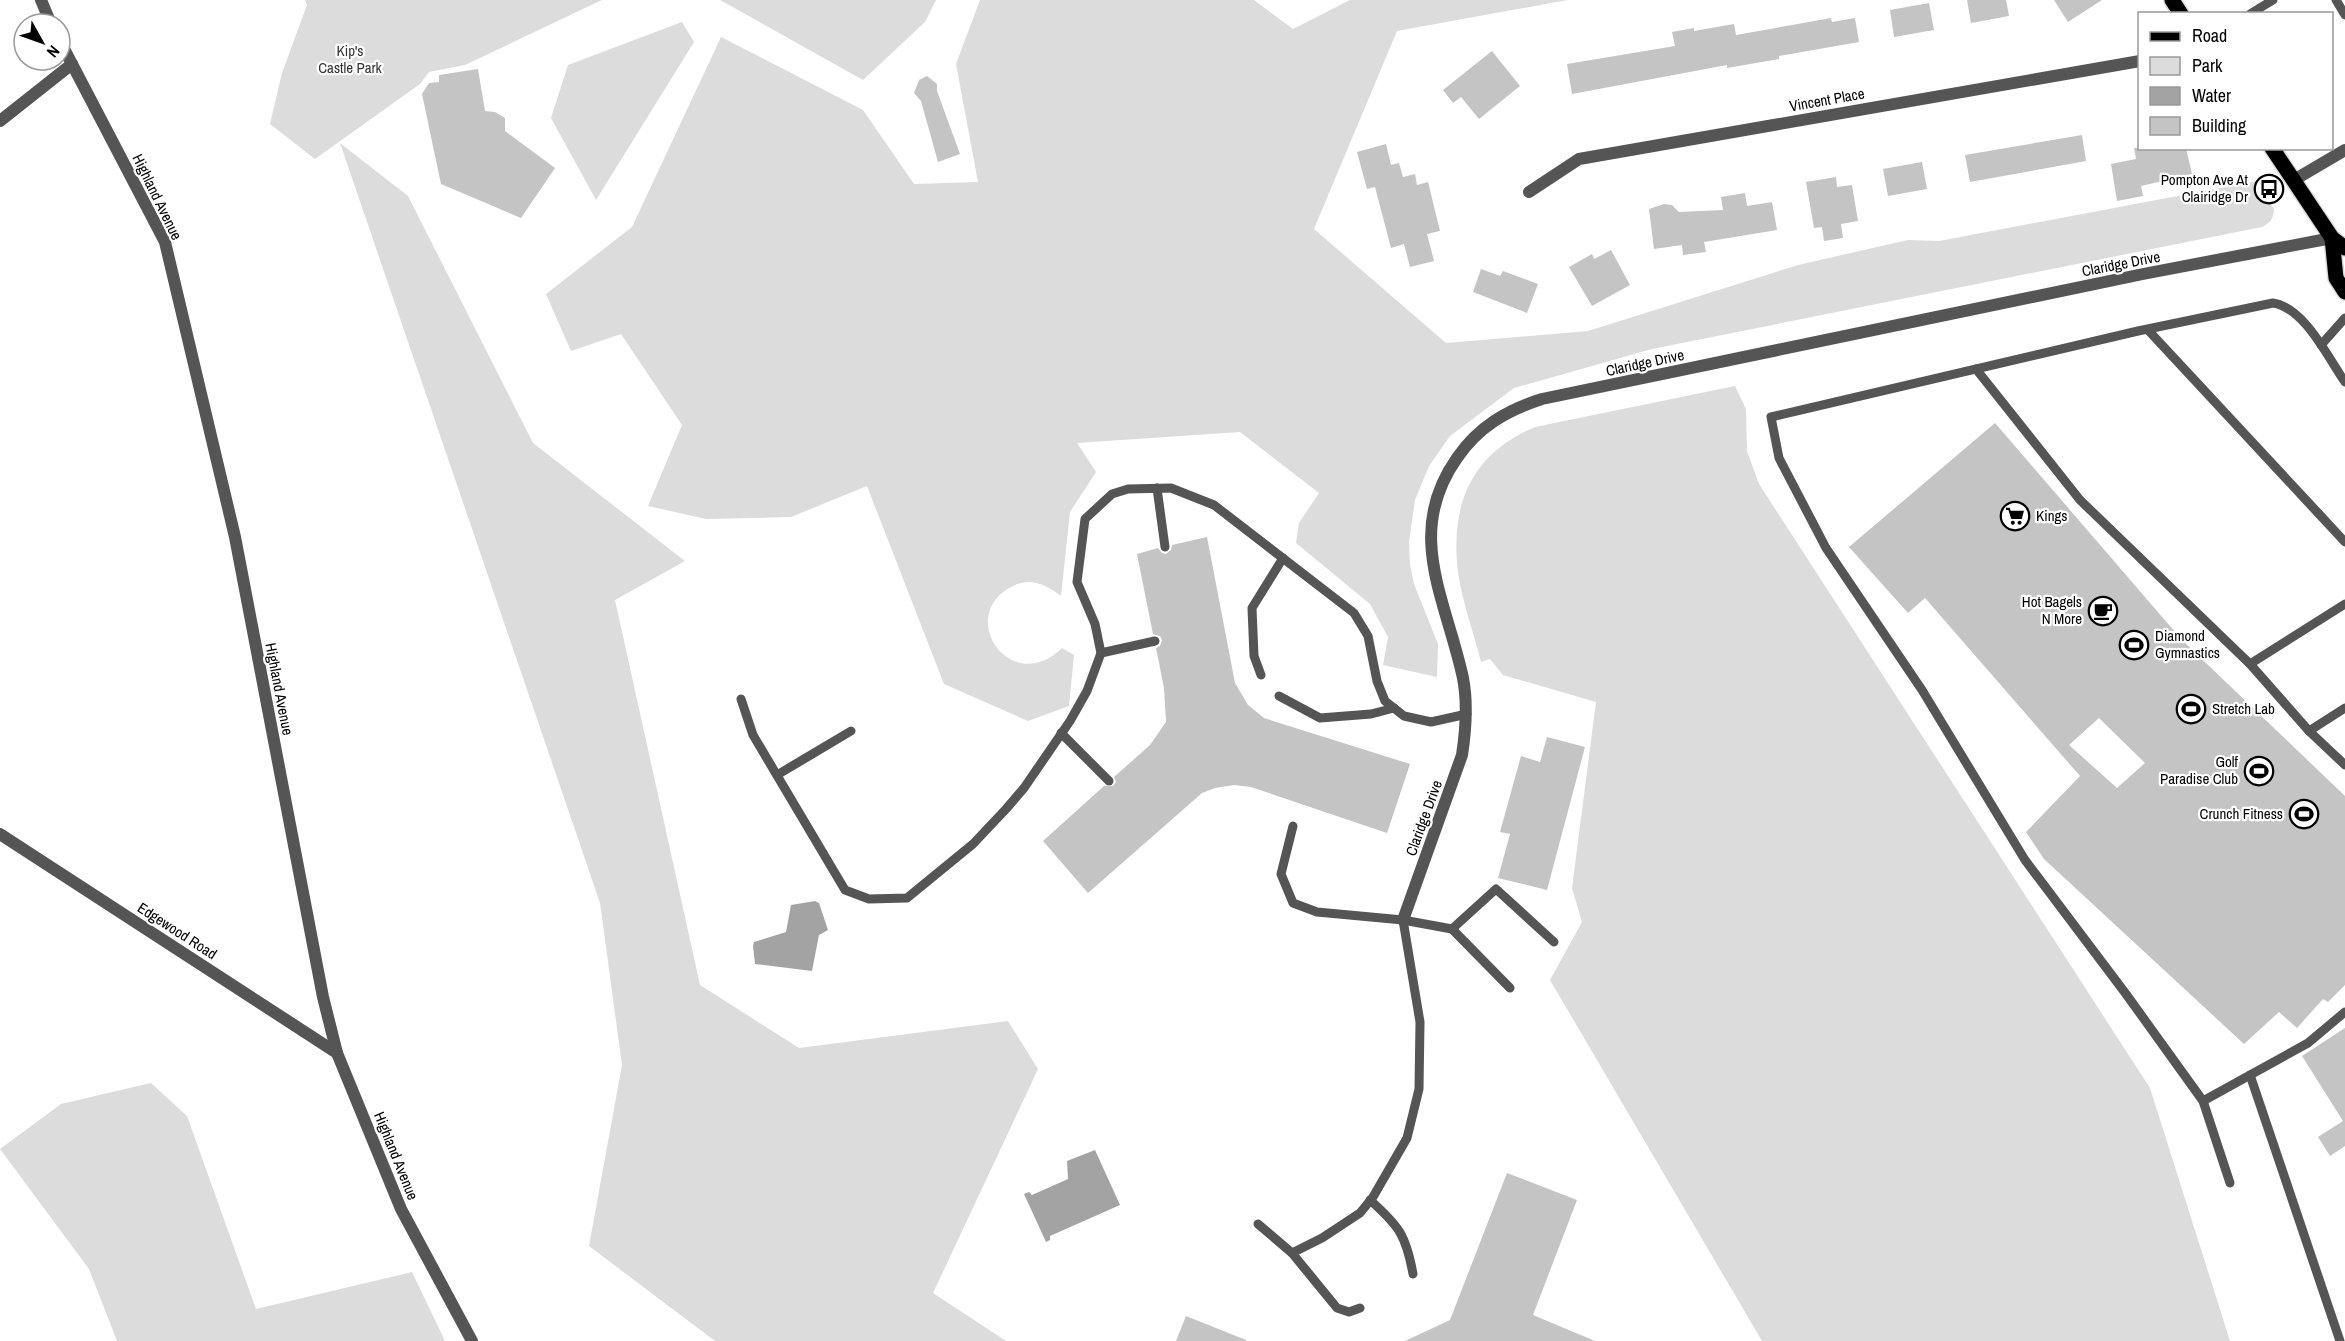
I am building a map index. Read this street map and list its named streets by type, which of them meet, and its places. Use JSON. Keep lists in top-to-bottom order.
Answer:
{
  "streets": {
    "street": [
      "Vincent Place",
      "Highland Avenue",
      "Claridge Drive",
      "Edgewood Road"
    ]
  },
  "crossings": [
    ["Highland Avenue", "Edgewood Road"]
  ],
  "parks": ["Kip's Castle Park"],
  "places": {
    "bus stop": ["Pompton Ave At Clairidge Dr"],
    "supermarket": ["Kings"],
    "cafe": ["Hot Bagels N More"],
    "sports": [
      "Diamond Gymnastics",
      "Stretch Lab",
      "Golf Paradise Club",
      "Crunch Fitness"
    ]
  },
  "legend": [
    "Road",
    "Park",
    "Water",
    "Building"
  ],
  "north": "bottom right"
}
